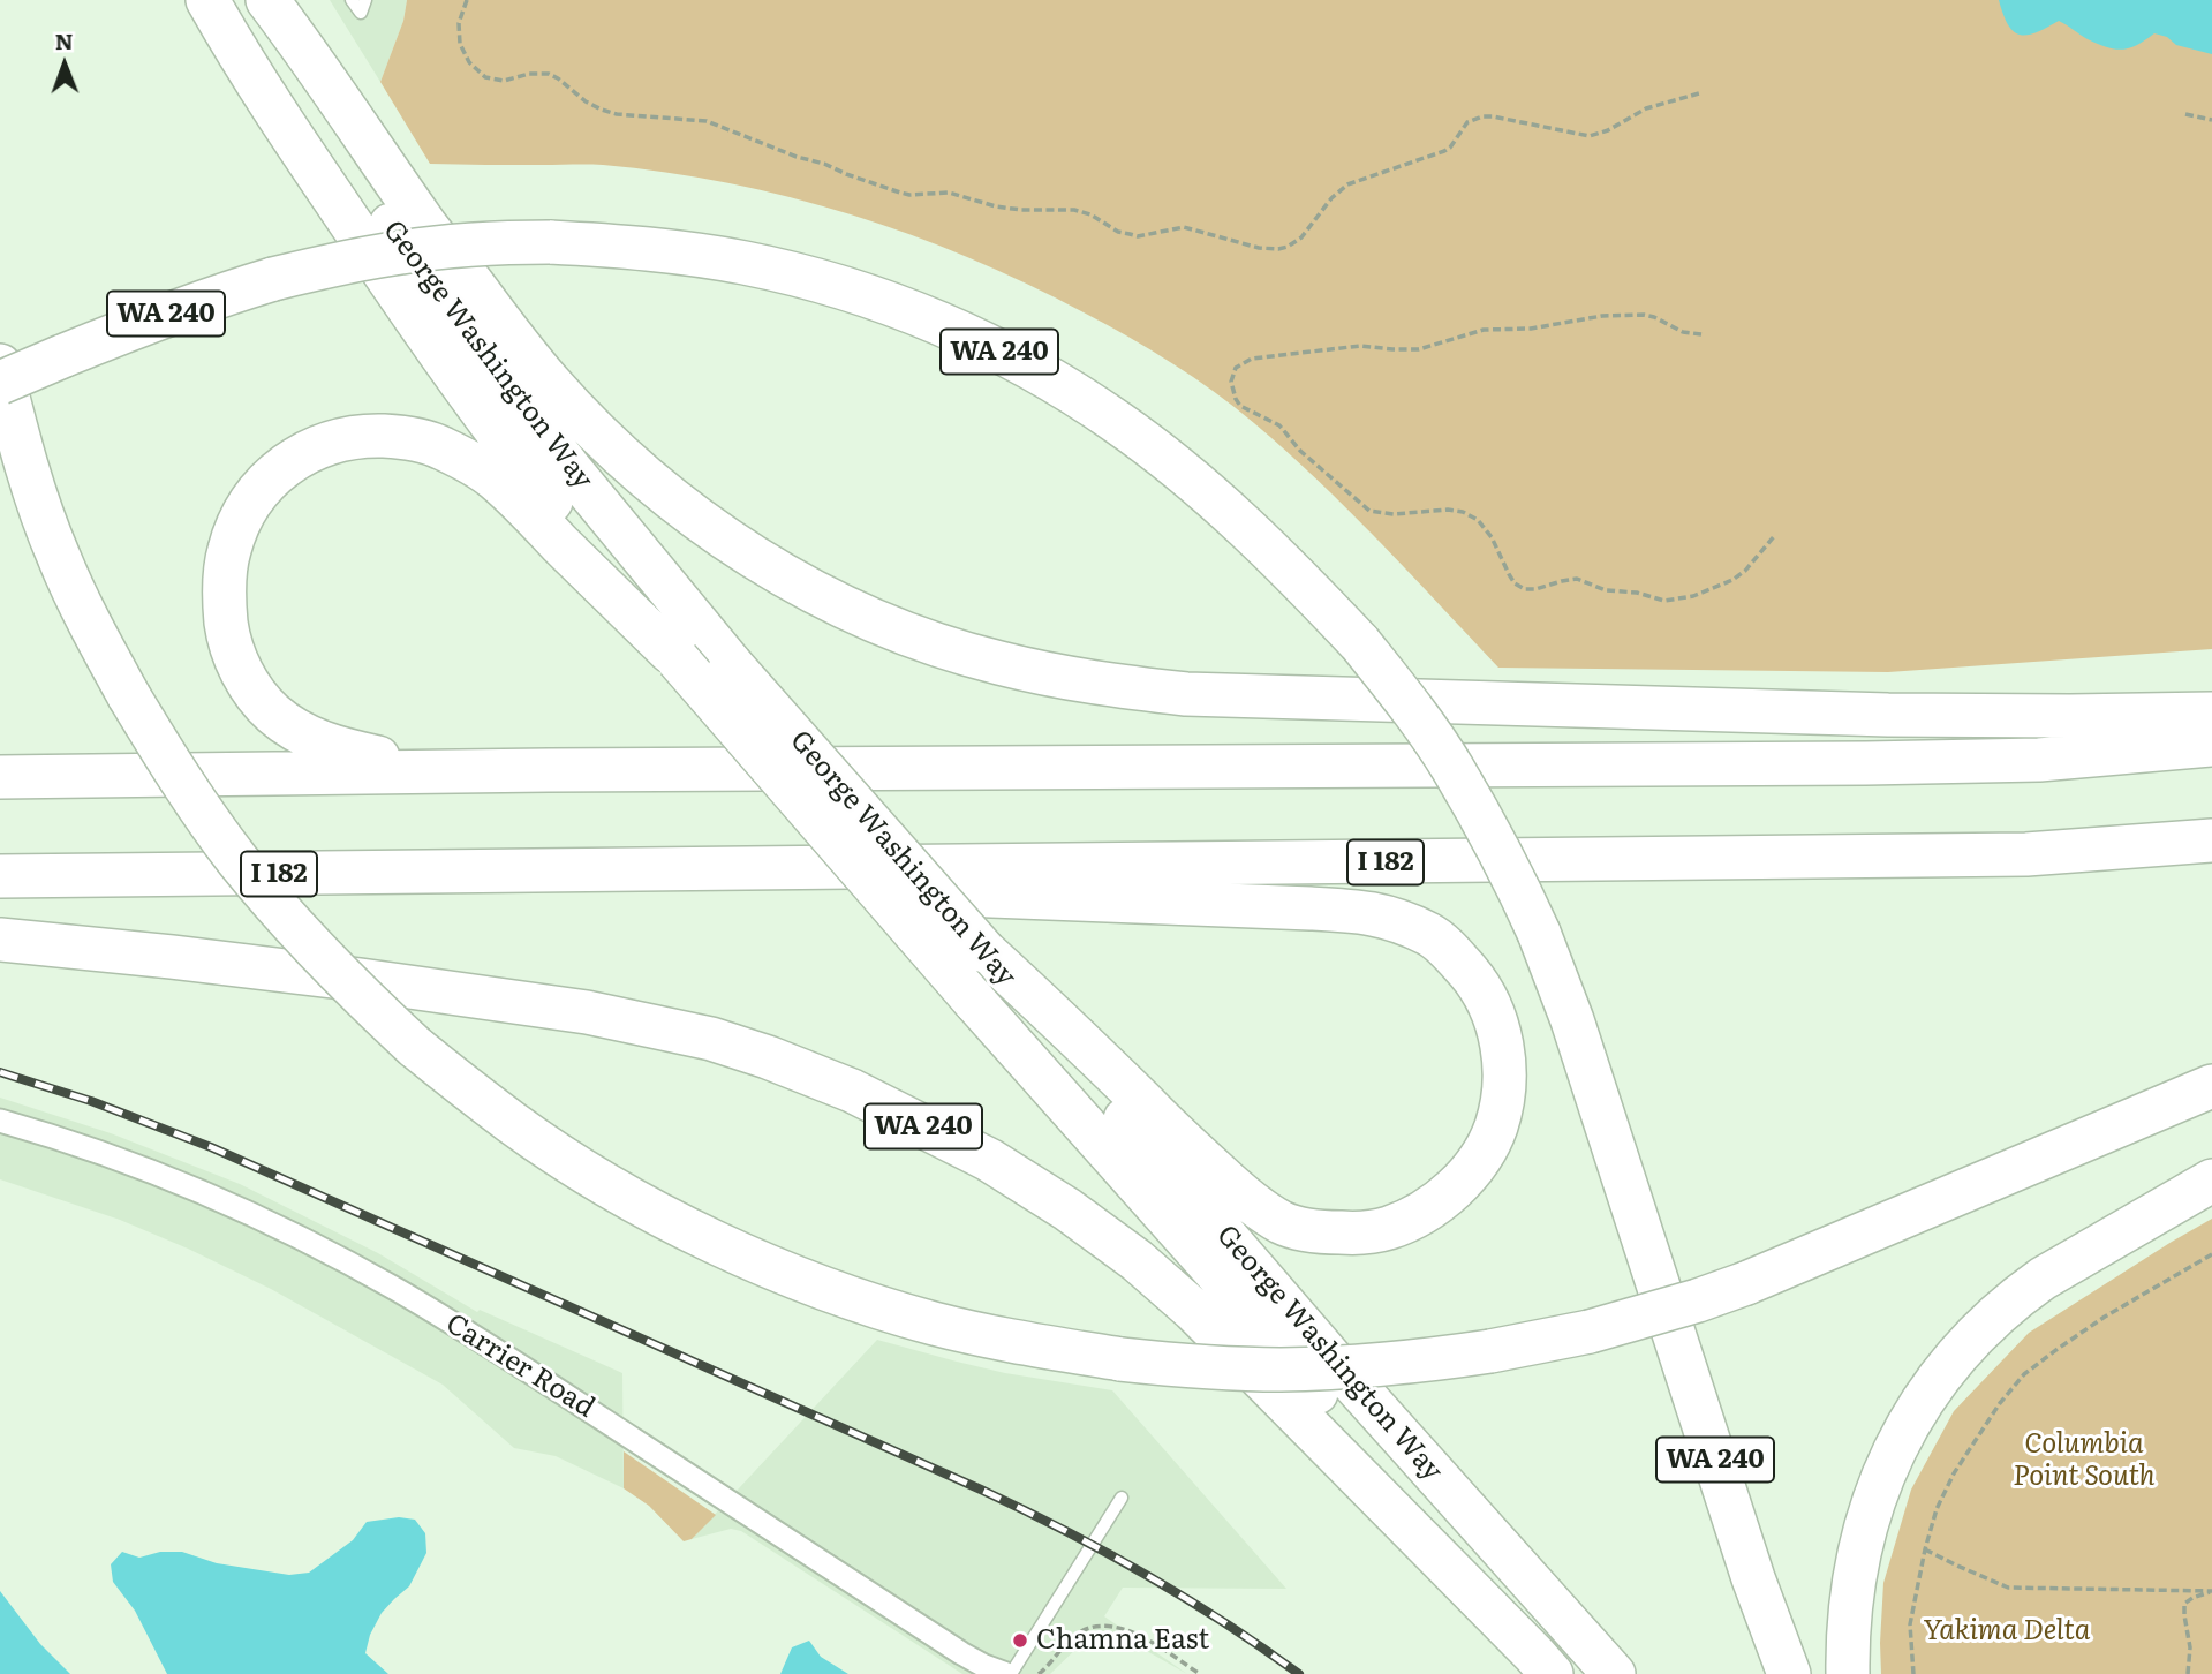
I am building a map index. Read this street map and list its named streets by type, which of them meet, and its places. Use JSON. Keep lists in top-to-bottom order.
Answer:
{
  "streets": {
    "highway": ["WA 240", "George Washington Way", "I 182"],
    "street": ["Carrier Road"]
  },
  "crossings": [
    ["WA 240", "George Washington Way"]
  ],
  "parks": ["Columbia Point South", "Yakima Delta"],
  "places": ["Chamna East"],
  "north": "top"
}
